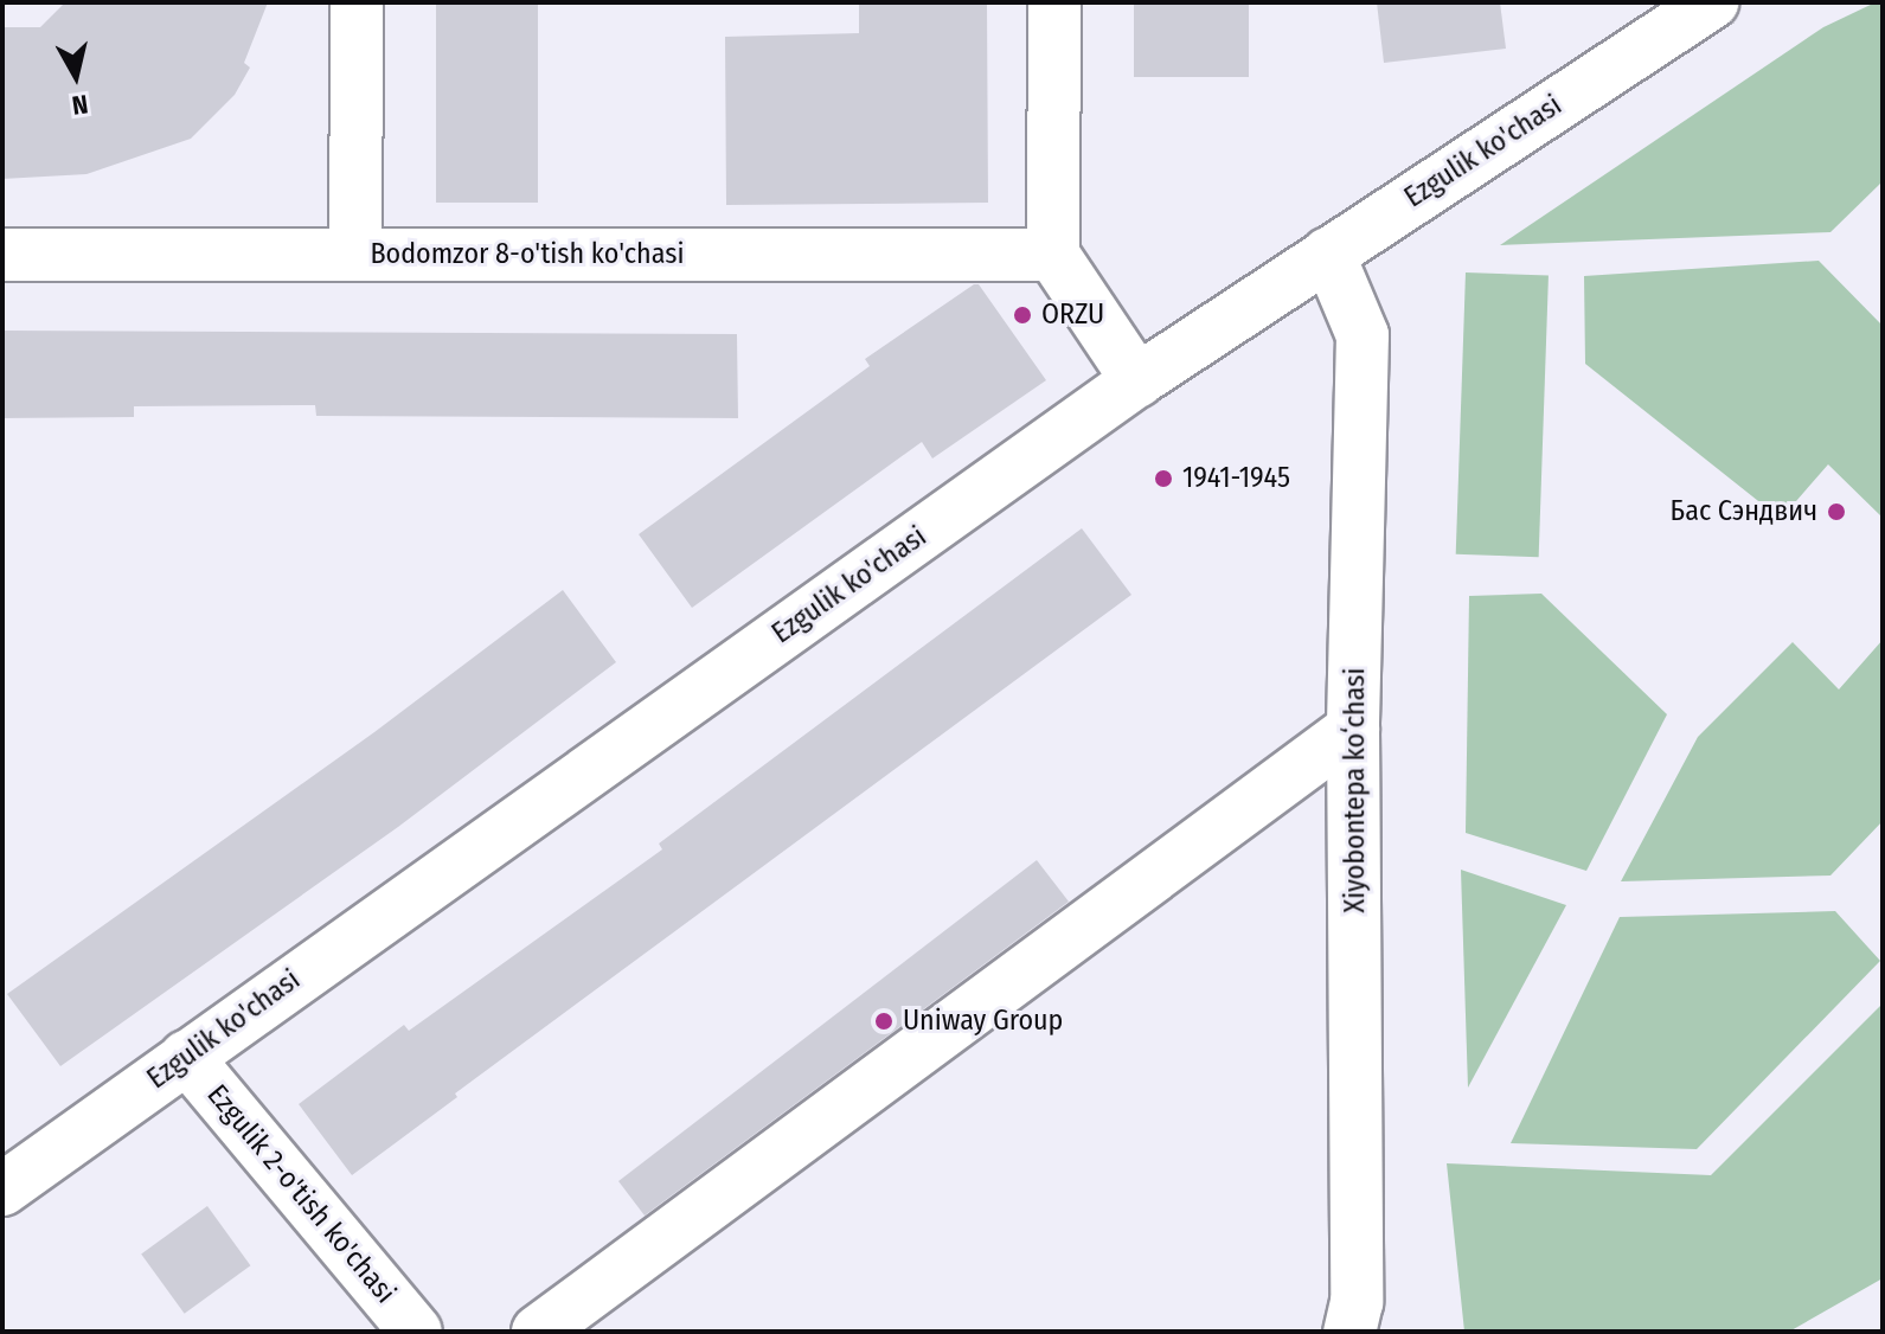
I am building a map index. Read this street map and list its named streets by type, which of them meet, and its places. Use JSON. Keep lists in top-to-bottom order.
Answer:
{
  "streets": {
    "street": [
      "Ezgulik ko'chasi",
      "Bodomzor 8-o'tish ko'chasi",
      "Xiyobontepa koʻchasi",
      "Ezgulik 2-o'tish ko'chasi"
    ]
  },
  "crossings": [
    ["Ezgulik ko'chasi", "Xiyobontepa koʻchasi"],
    ["Ezgulik ko'chasi", "Ezgulik 2-o'tish ko'chasi"]
  ],
  "places": [
    "ORZU",
    "1941-1945",
    "Бас Сэндвич",
    "Uniway Group"
  ],
  "north": "bottom"
}
